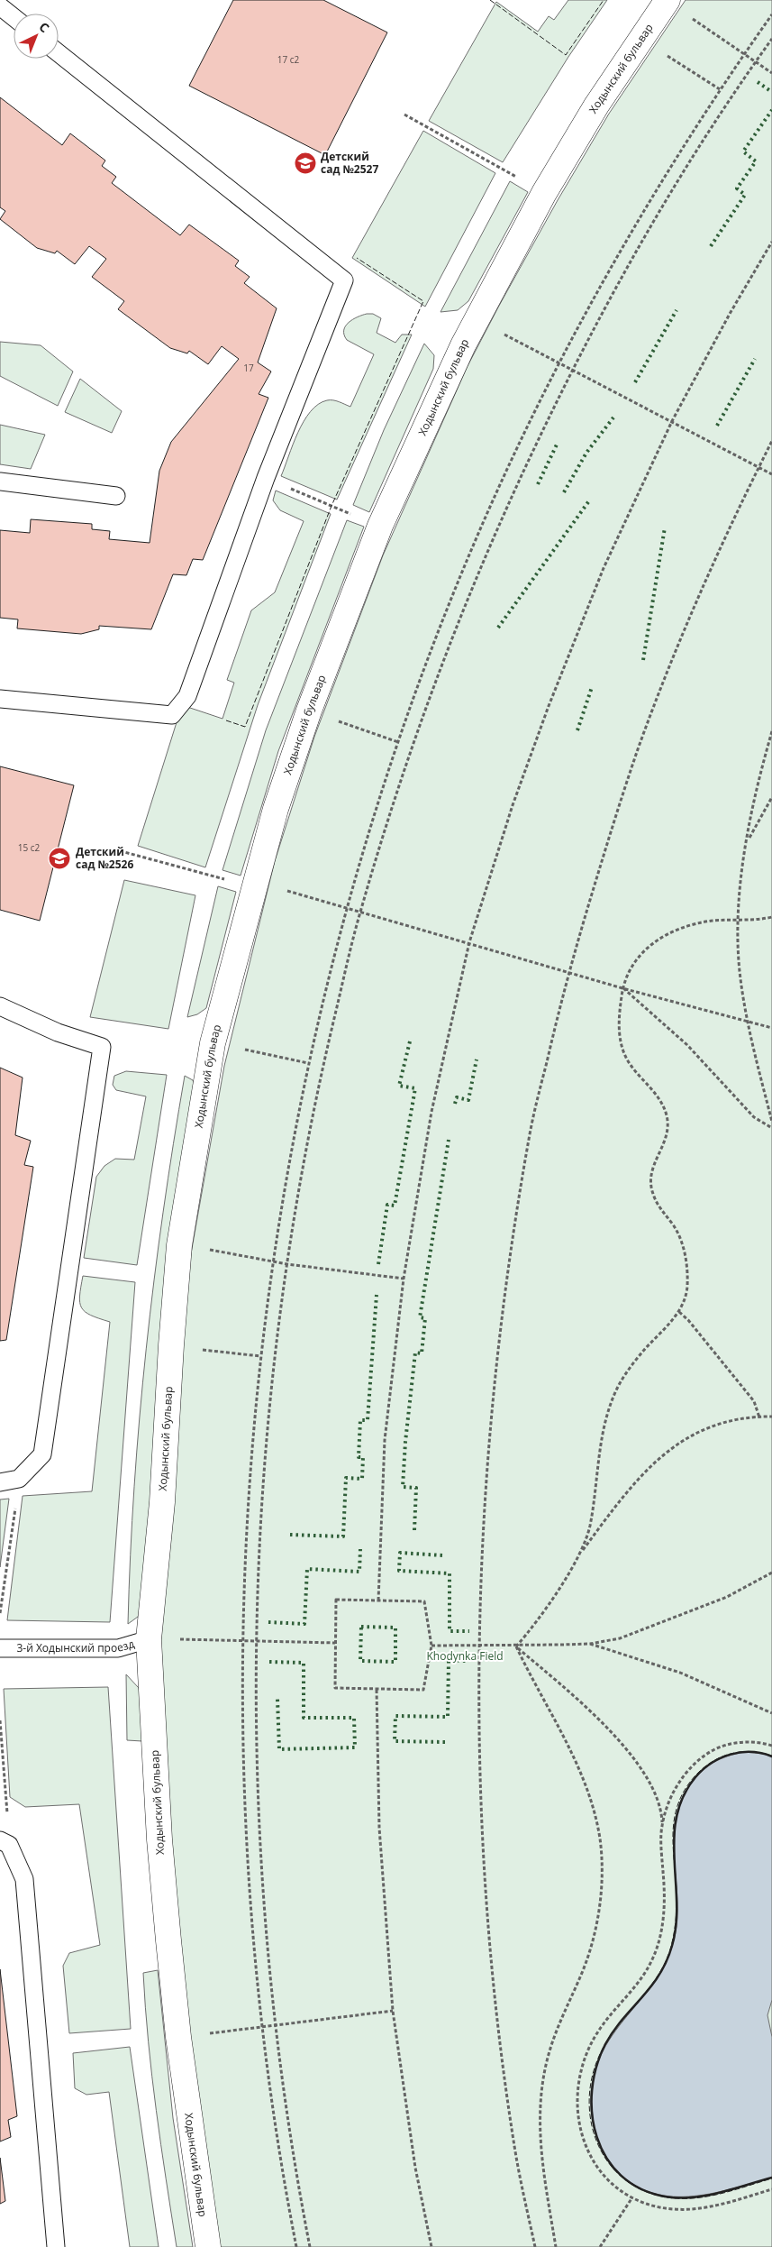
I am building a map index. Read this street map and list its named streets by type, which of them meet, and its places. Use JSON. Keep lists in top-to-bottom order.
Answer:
{
  "streets": {
    "street": ["Ходынский бульвар"],
    "lane": ["3-й Ходынский проезд"]
  },
  "crossings": [
    ["Ходынский бульвар", "3-й Ходынский проезд"]
  ],
  "parks": ["Khodynka Field"],
  "places": {
    "school or university": ["Детский сад №2527", "Детский сад №2526"]
  },
  "house_numbers": ["17 с2", "17", "15 с2"],
  "north": "top right"
}
